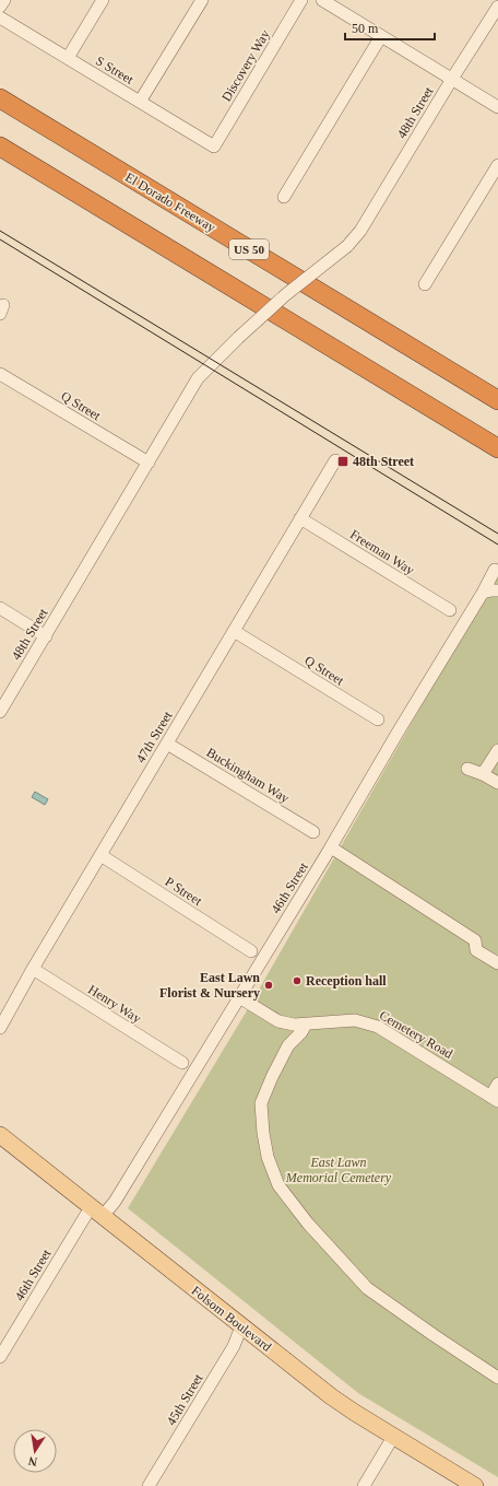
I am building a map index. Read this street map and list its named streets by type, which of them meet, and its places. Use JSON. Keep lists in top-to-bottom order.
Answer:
{
  "streets": {
    "highway": ["El Dorado Freeway", "US 50"],
    "main road": ["Folsom Boulevard"],
    "street": [
      "Discovery Way",
      "S Street",
      "48th Street",
      "Q Street",
      "Freeman Way",
      "47th Street",
      "Buckingham Way",
      "46th Street",
      "P Street",
      "Henry Way",
      "Cemetery Road",
      "45th Street"
    ]
  },
  "crossings": [
    ["Discovery Way", "S Street"],
    ["48th Street", "Q Street"],
    ["Q Street", "47th Street"],
    ["Freeman Way", "47th Street"],
    ["47th Street", "Buckingham Way"],
    ["47th Street", "P Street"],
    ["47th Street", "Henry Way"],
    ["46th Street", "Cemetery Road"],
    ["46th Street", "Folsom Boulevard"],
    ["Folsom Boulevard", "45th Street"]
  ],
  "parks": ["East Lawn Memorial Cemetery"],
  "places": {
    "transit": ["48th Street"],
    "other": ["Reception hall", "East Lawn Florist & Nursery"]
  },
  "scale_bar": "50 m",
  "north": "bottom"
}
